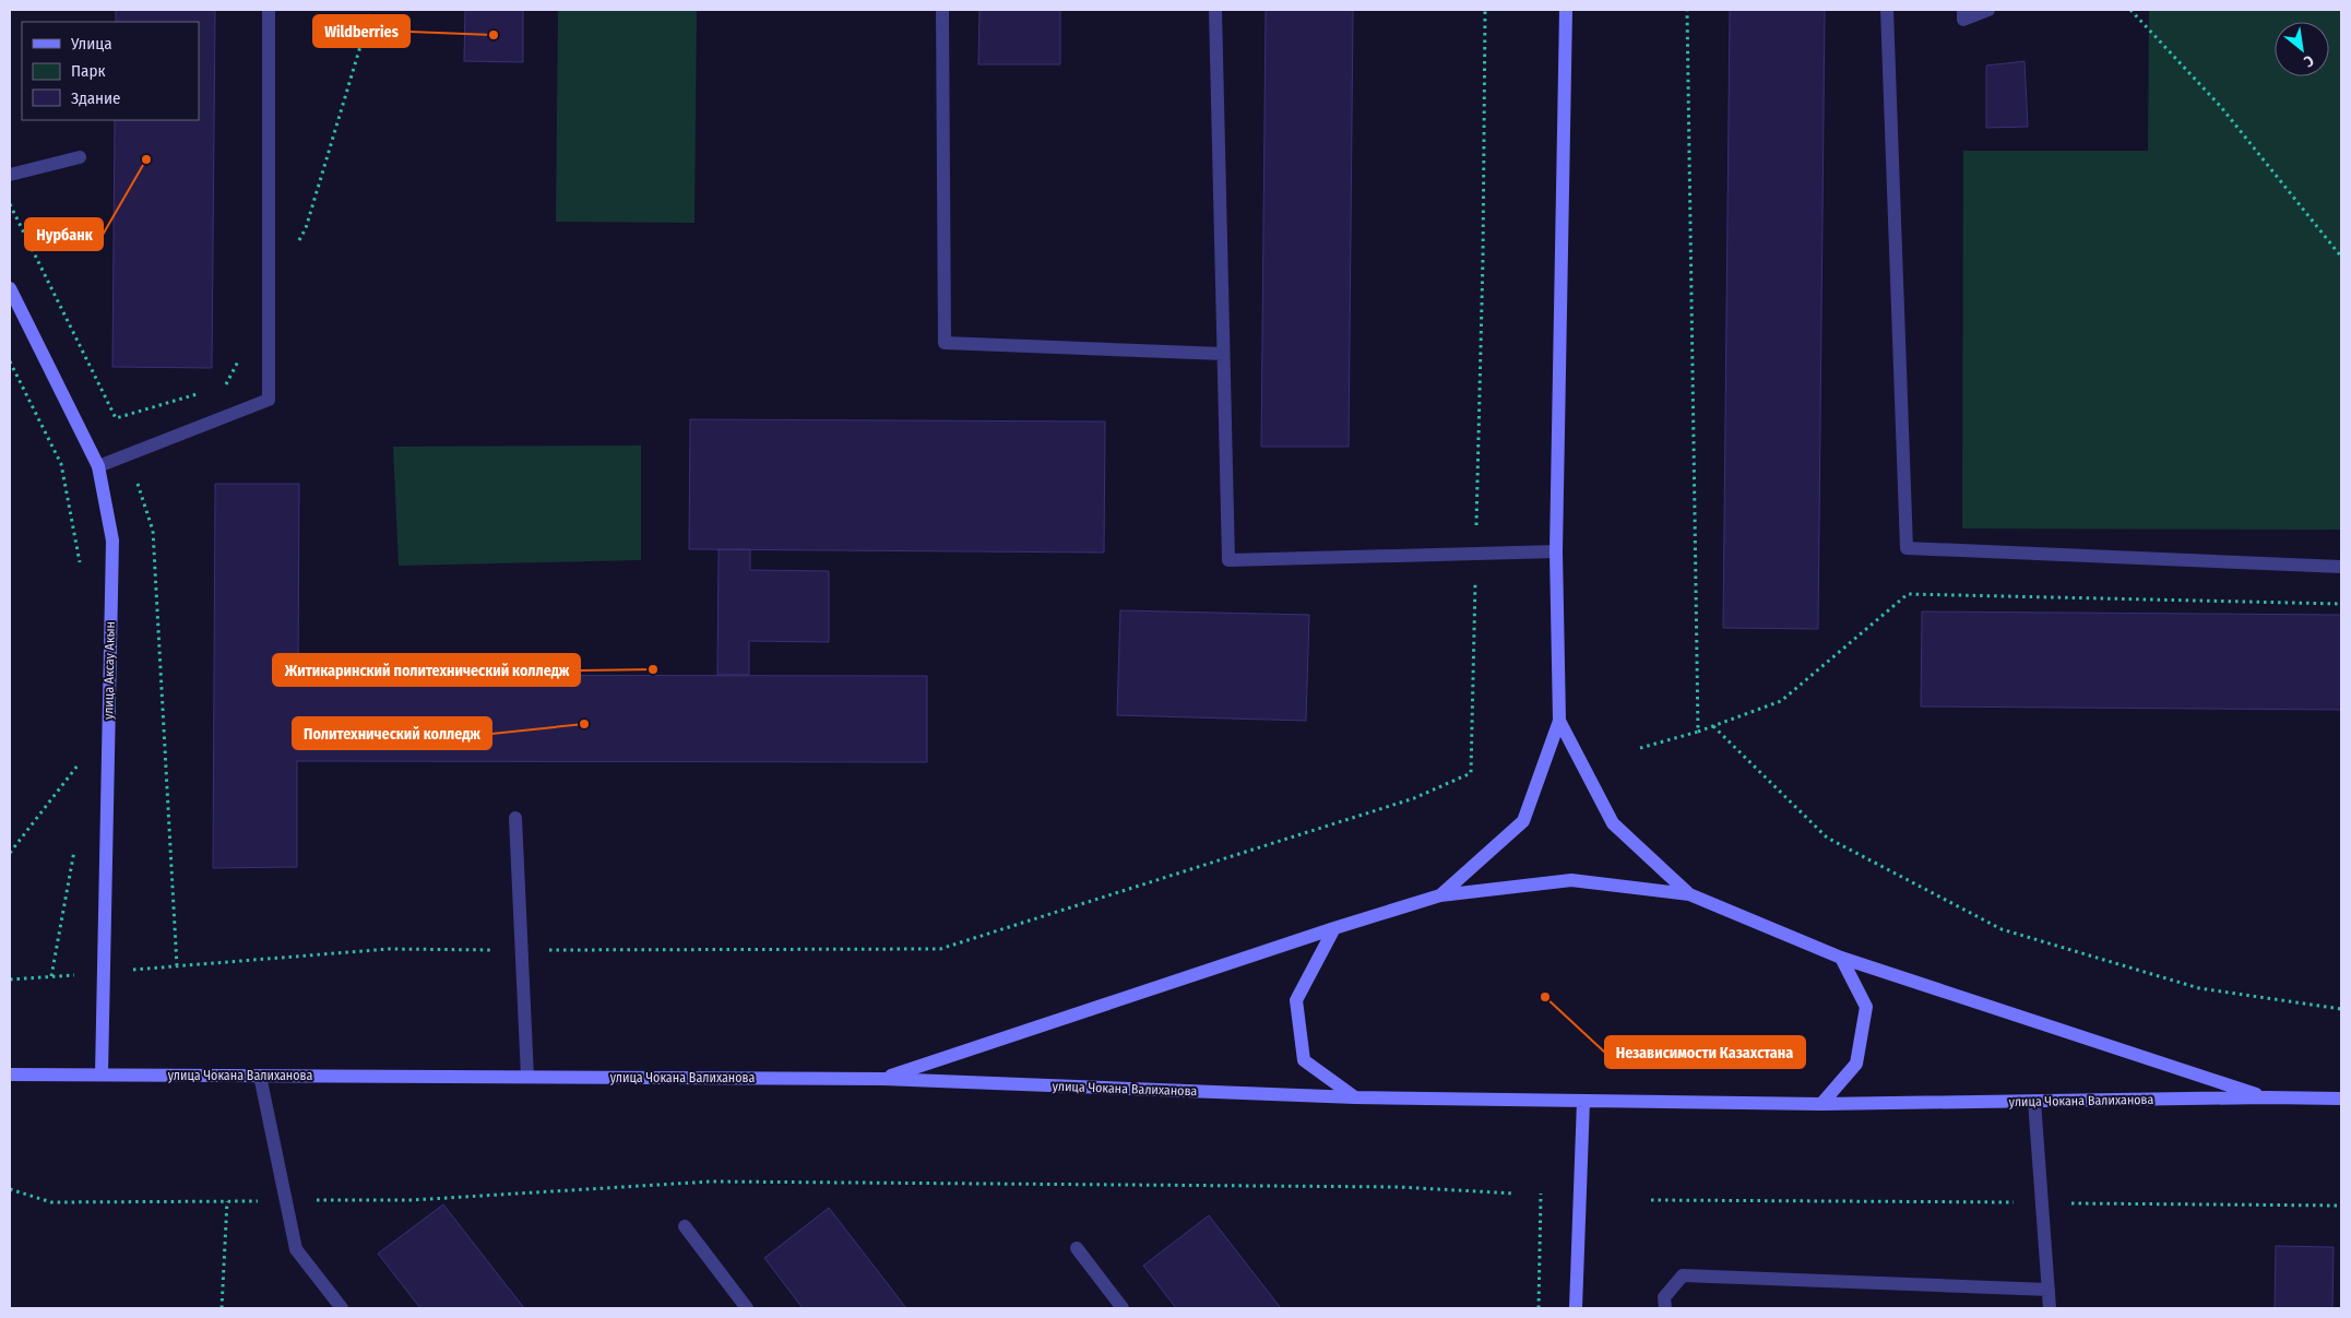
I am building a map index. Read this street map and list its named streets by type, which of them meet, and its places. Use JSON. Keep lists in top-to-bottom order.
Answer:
{
  "streets": {
    "street": ["улица Аксау Акын", "улица Чокана Валиханова"]
  },
  "crossings": [
    ["улица Аксау Акын", "улица Чокана Валиханова"]
  ],
  "places": [
    "Wildberries",
    "Нурбанк",
    "Житикаринский политехнический колледж",
    "Политехнический колледж",
    "Независимости Казахстана"
  ],
  "legend": ["Улица", "Парк", "Здание"],
  "north": "bottom right"
}
